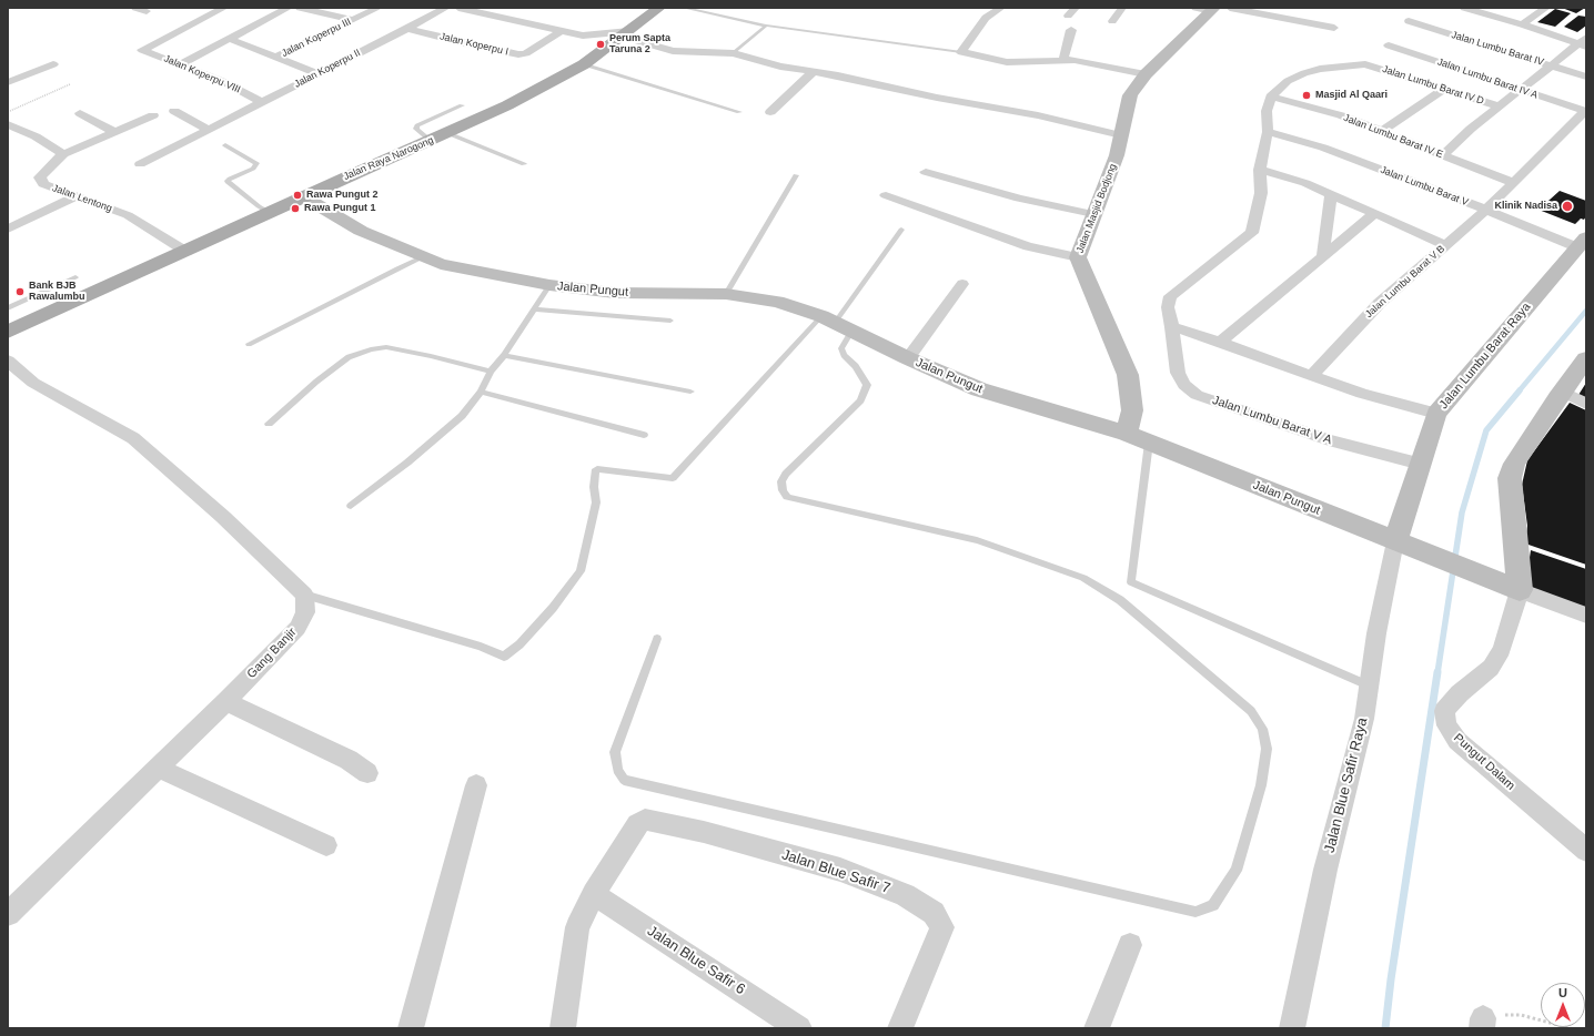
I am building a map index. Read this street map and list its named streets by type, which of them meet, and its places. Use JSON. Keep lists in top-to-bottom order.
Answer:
{
  "streets": {
    "main road": ["Jalan Raya Narogong"],
    "street": [
      "Jalan Koperpu III",
      "Jalan Koperpu I",
      "Jalan Lumbu Barat IV",
      "Jalan Koperpu II",
      "Jalan Koperpu VIII",
      "Jalan Lumbu Barat IV A",
      "Jalan Lumbu Barat IV D",
      "Jalan Lumbu Barat IV E",
      "Jalan Lumbu Barat V",
      "Jalan Lentong",
      "Jalan Masjid Bodjong",
      "Jalan Lumbu Barat V B",
      "Jalan Pungut",
      "Jalan Lumbu Barat Raya",
      "Jalan Lumbu Barat V A",
      "Gang Banjir",
      "Pungut Dalam",
      "Jalan Blue Safir Raya",
      "Jalan Blue Safir 7",
      "Jalan Blue Safir 6"
    ]
  },
  "crossings": [
    ["Jalan Koperpu I", "Jalan Koperpu II"],
    ["Jalan Koperpu II", "Jalan Koperpu VIII"],
    ["Jalan Lumbu Barat IV A", "Jalan Lumbu Barat V B"],
    ["Jalan Lumbu Barat IV D", "Jalan Lumbu Barat IV E"],
    ["Jalan Lumbu Barat IV D", "Jalan Lumbu Barat V A"],
    ["Jalan Lumbu Barat IV E", "Jalan Lumbu Barat V B"],
    ["Jalan Lumbu Barat IV E", "Jalan Lumbu Barat V A"],
    ["Jalan Raya Narogong", "Jalan Lentong"],
    ["Jalan Raya Narogong", "Jalan Pungut"],
    ["Jalan Lumbu Barat V", "Jalan Lumbu Barat V B"],
    ["Jalan Lumbu Barat V", "Jalan Lumbu Barat Raya"],
    ["Jalan Lumbu Barat V", "Jalan Lumbu Barat V A"],
    ["Jalan Masjid Bodjong", "Jalan Pungut"],
    ["Jalan Pungut", "Jalan Lumbu Barat Raya"],
    ["Jalan Pungut", "Pungut Dalam"],
    ["Jalan Pungut", "Jalan Blue Safir Raya"],
    ["Jalan Lumbu Barat Raya", "Jalan Lumbu Barat V A"],
    ["Jalan Lumbu Barat Raya", "Jalan Blue Safir Raya"],
    ["Jalan Blue Safir 7", "Jalan Blue Safir 6"]
  ],
  "places": [
    "Perum Sapta Taruna 2",
    "Masjid Al Qaari",
    "Rawa Pungut 2",
    "Klinik Nadisa",
    "Rawa Pungut 1",
    "Bank BJB Rawalumbu"
  ],
  "north": "top"
}
